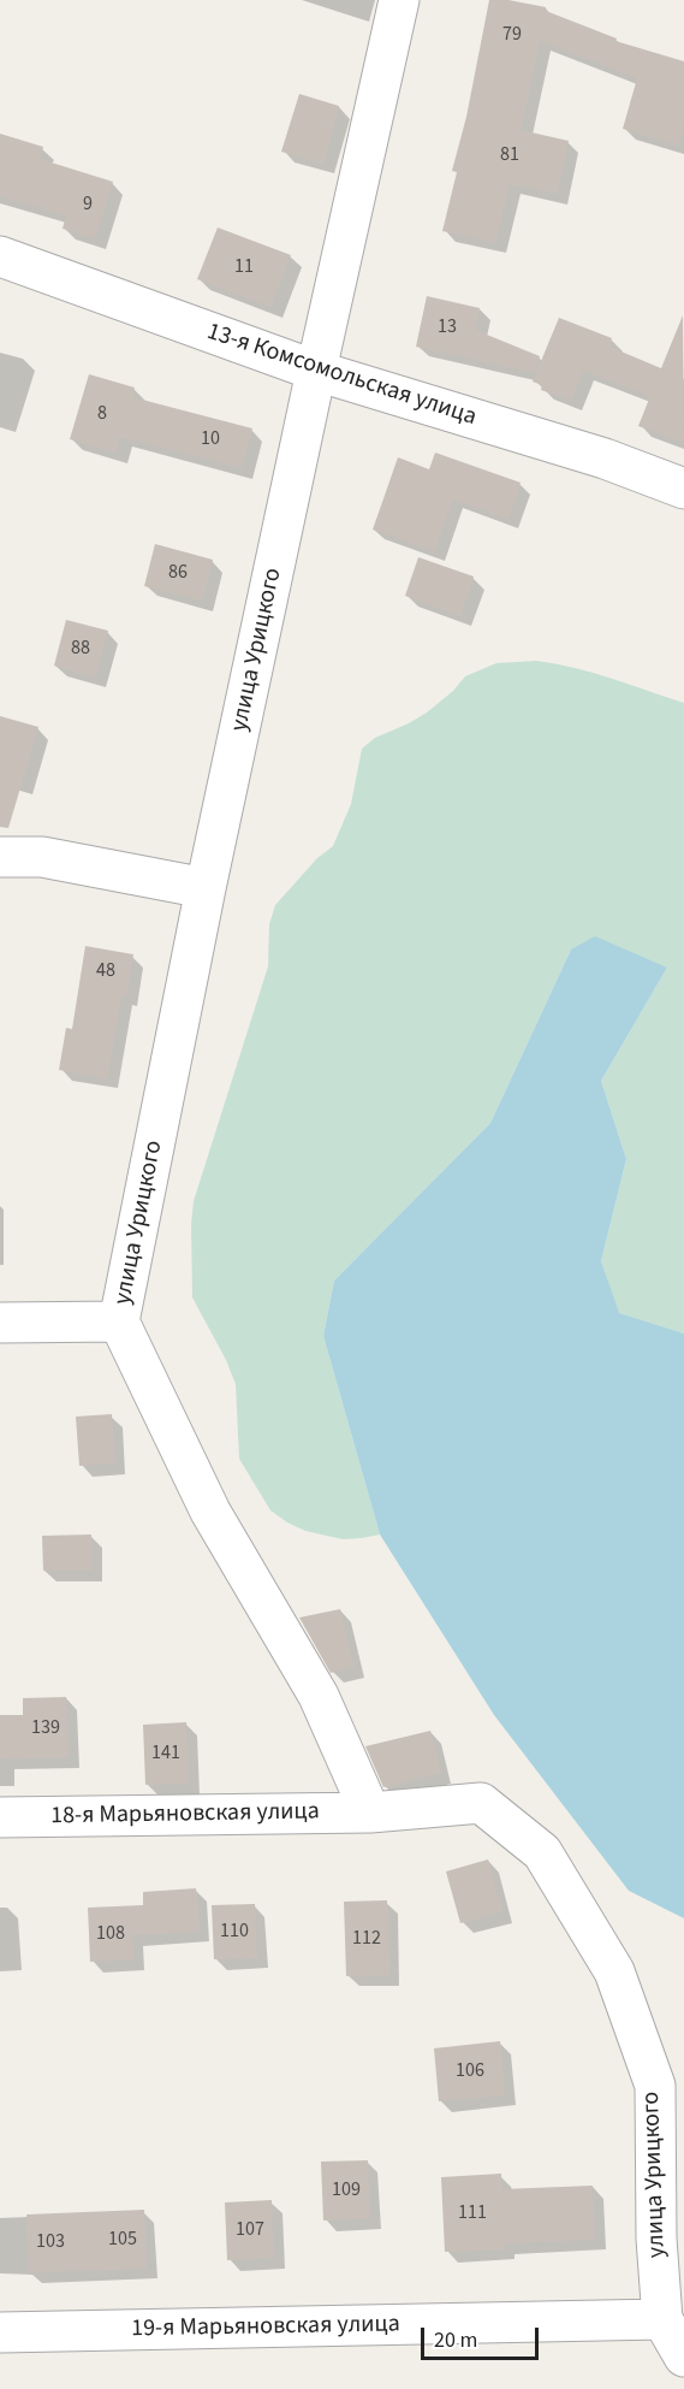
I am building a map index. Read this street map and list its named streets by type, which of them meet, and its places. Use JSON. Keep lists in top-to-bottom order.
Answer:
{
  "streets": {
    "street": [
      "13-я Комсомольская улица",
      "улица Урицкого",
      "18-я Марьяновская улица",
      "19-я Марьяновская улица"
    ]
  },
  "crossings": [
    ["13-я Комсомольская улица", "улица Урицкого"],
    ["улица Урицкого", "18-я Марьяновская улица"],
    ["улица Урицкого", "19-я Марьяновская улица"]
  ],
  "house_numbers": [
    "79",
    "81",
    "9",
    "11",
    "13",
    "8",
    "10",
    "86",
    "88",
    "48",
    "139",
    "141",
    "110",
    "108",
    "112",
    "106",
    "109",
    "111",
    "107",
    "105",
    "103"
  ],
  "scale_bar": "20 m"
}
